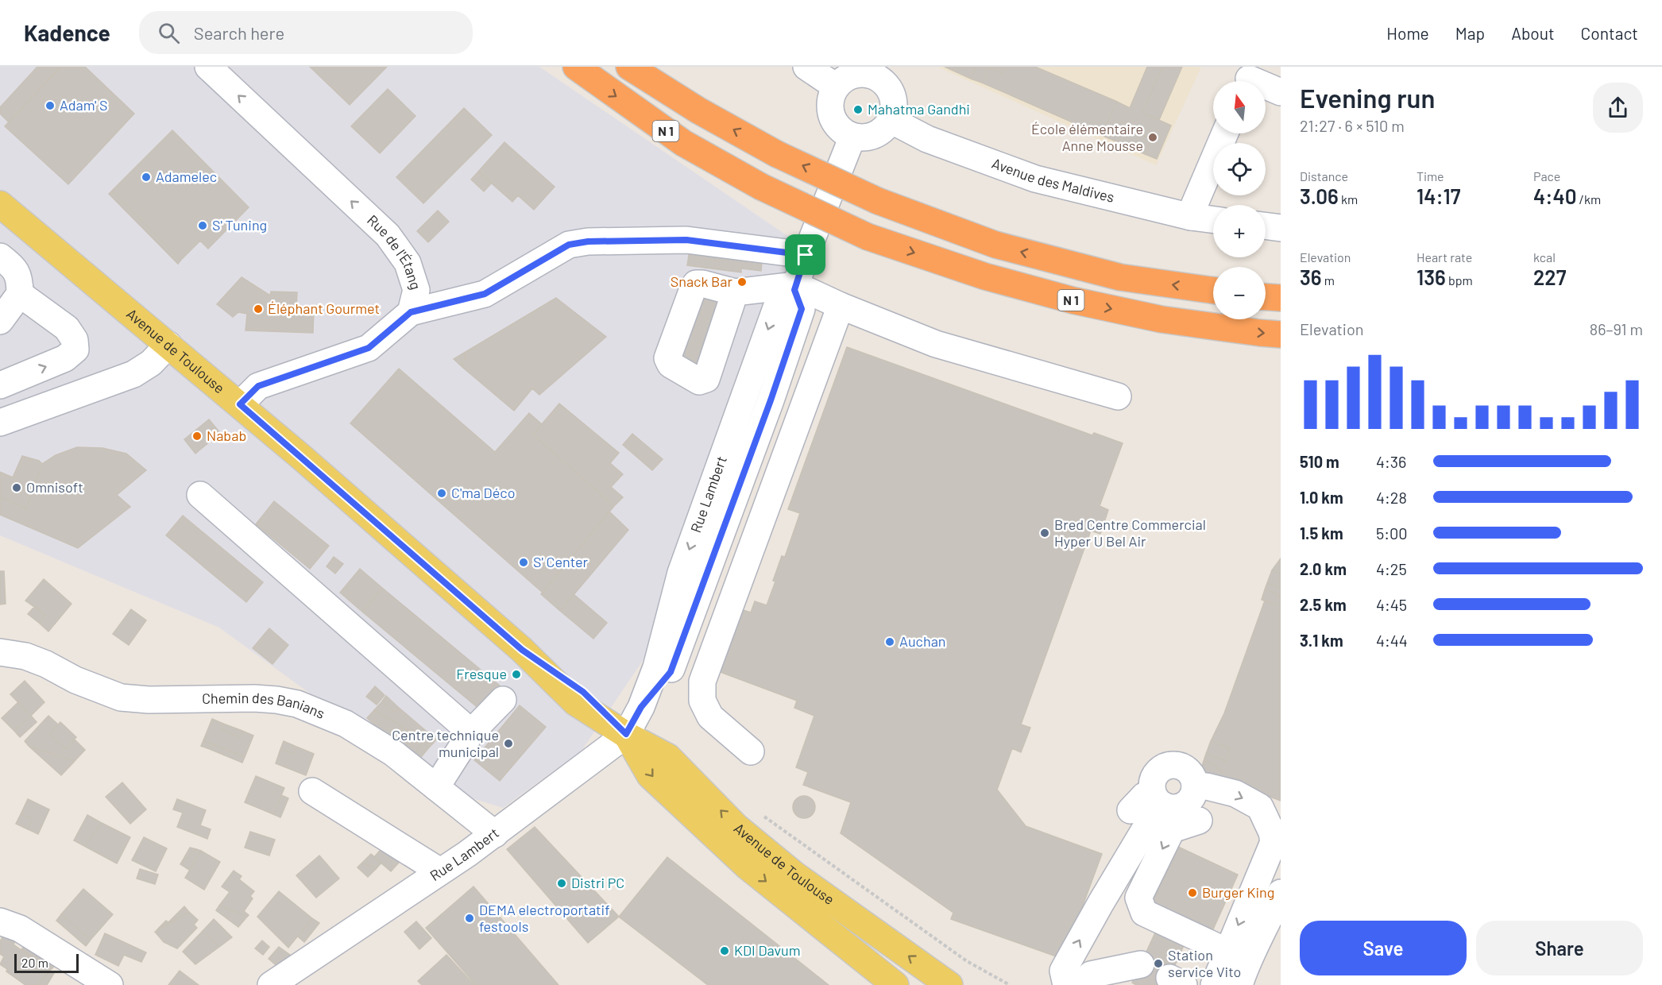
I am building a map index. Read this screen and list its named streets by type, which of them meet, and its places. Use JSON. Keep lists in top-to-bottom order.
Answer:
{
  "streets": {
    "highway": ["N 1"],
    "main road": ["Avenue de Toulouse"],
    "street": [
      "Avenue des Maldives",
      "Rue de l'Étang",
      "Rue Lambert",
      "Chemin des Banians"
    ]
  },
  "crossings": [
    ["Rue de l'Étang", "Avenue de Toulouse"],
    ["Avenue de Toulouse", "Rue Lambert"],
    ["Rue Lambert", "Chemin des Banians"]
  ],
  "one_way": ["Rue de l'Étang"],
  "places": [
    "Adam' S",
    "Mahatma Gandhi",
    "École élémentaire Anne Mousse",
    "Adamelec",
    "S' Tuning",
    "Snack Bar",
    "Éléphant Gourmet",
    "Nabab",
    "Omnisoft",
    "C'ma Déco",
    "Bred Centre Commercial Hyper U Bel Air",
    "S' Center",
    "Auchan",
    "Fresque",
    "Centre technique municipal",
    "Distri PC",
    "Burger King",
    "DEMA electroportatif festools",
    "KDI Davum",
    "Station service Vito"
  ],
  "scale_bar": "20 m",
  "north": "top",
  "page": {
    "header": "Kadence",
    "search": "Search here",
    "nav": [
      "Home",
      "Map",
      "About",
      "Contact"
    ],
    "heading": ["Evening run", "21:27 · 6 × 510 m"],
    "map_buttons": ["+", "−"],
    "stats": [
      ["Distance", "3.06 km"],
      ["Time", "14:17"],
      ["Pace", "4:40 /km"],
      ["Elevation", "36 m"],
      ["Heart rate", "136 bpm"],
      ["kcal", "227"]
    ],
    "chart": ["Elevation", "86–91 m"],
    "list": [
      {
        "name": "510 m",
        "note": "4:36"
      },
      {
        "name": "1.0 km",
        "note": "4:28"
      },
      {
        "name": "1.5 km",
        "note": "5:00"
      },
      {
        "name": "2.0 km",
        "note": "4:25"
      },
      {
        "name": "2.5 km",
        "note": "4:45"
      },
      {
        "name": "3.1 km",
        "note": "4:44"
      }
    ],
    "buttons": ["Save", "Share"],
    "scale": "20 m"
  }
}
